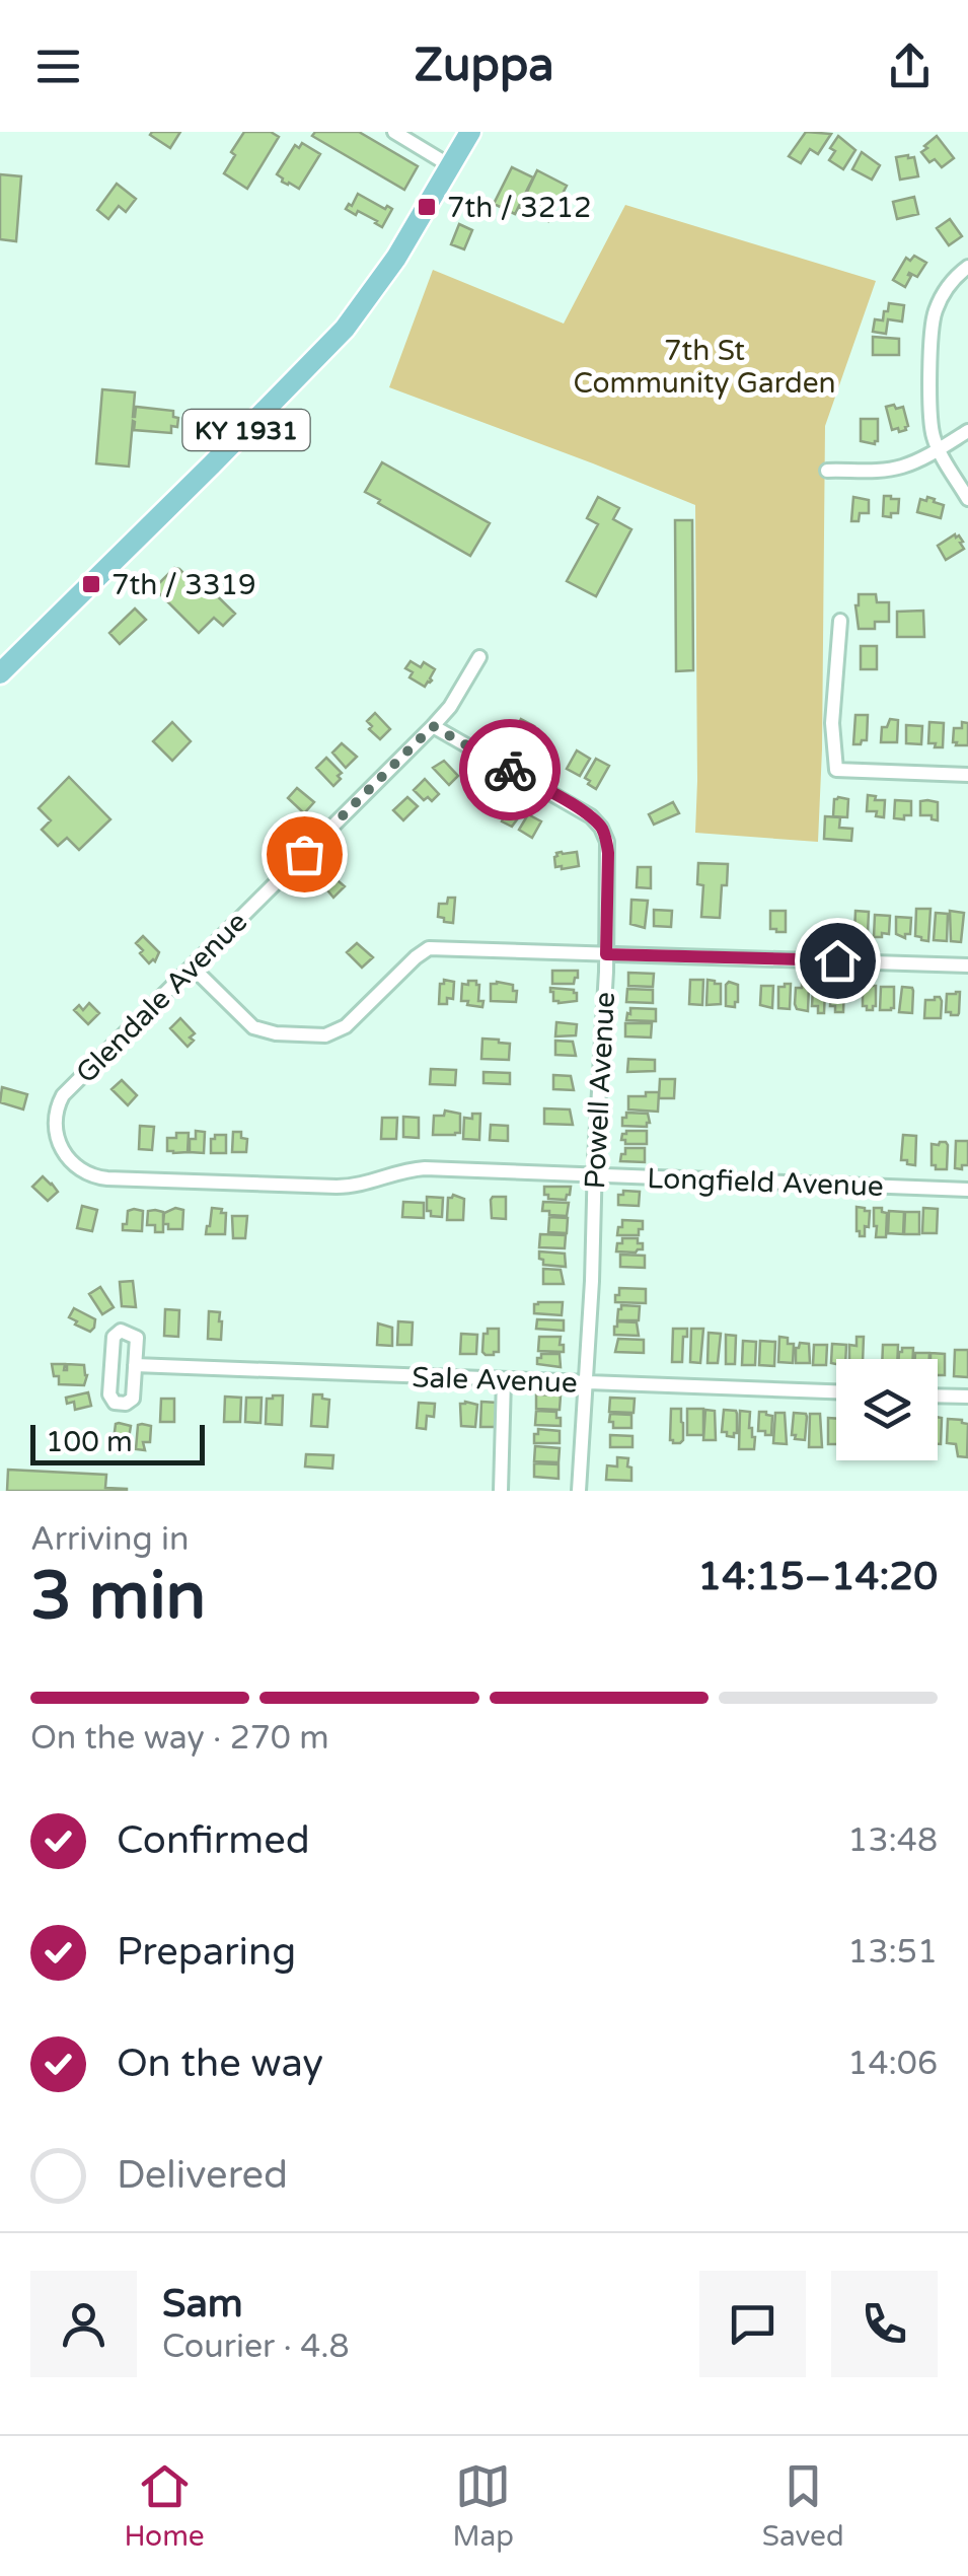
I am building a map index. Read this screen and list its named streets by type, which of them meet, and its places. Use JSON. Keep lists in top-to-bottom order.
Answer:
{
  "streets": {
    "main road": ["KY 1931"],
    "street": [
      "Glendale Avenue",
      "Powell Avenue",
      "Longfield Avenue",
      "Sale Avenue"
    ]
  },
  "crossings": [
    ["Glendale Avenue", "Powell Avenue"],
    ["Glendale Avenue", "Longfield Avenue"],
    ["Powell Avenue", "Longfield Avenue"],
    ["Powell Avenue", "Sale Avenue"]
  ],
  "parks": ["7th St Community Garden"],
  "places": {
    "transit": ["7th / 3212", "7th / 3319"]
  },
  "scale_bar": "100 m",
  "page": {
    "header": "Zuppa",
    "scale": "100 m",
    "heading": ["3 min", "Arriving in", "14:15–14:20"],
    "panel": ["Sam", "Courier · 4.8"],
    "bar": "On the way · 270 m",
    "list": [
      ["Confirmed", "13:48"],
      ["Preparing", "13:51"],
      ["On the way", "14:06"],
      "Delivered"
    ],
    "tabs": ["Home", "Map", "Saved"]
  }
}
